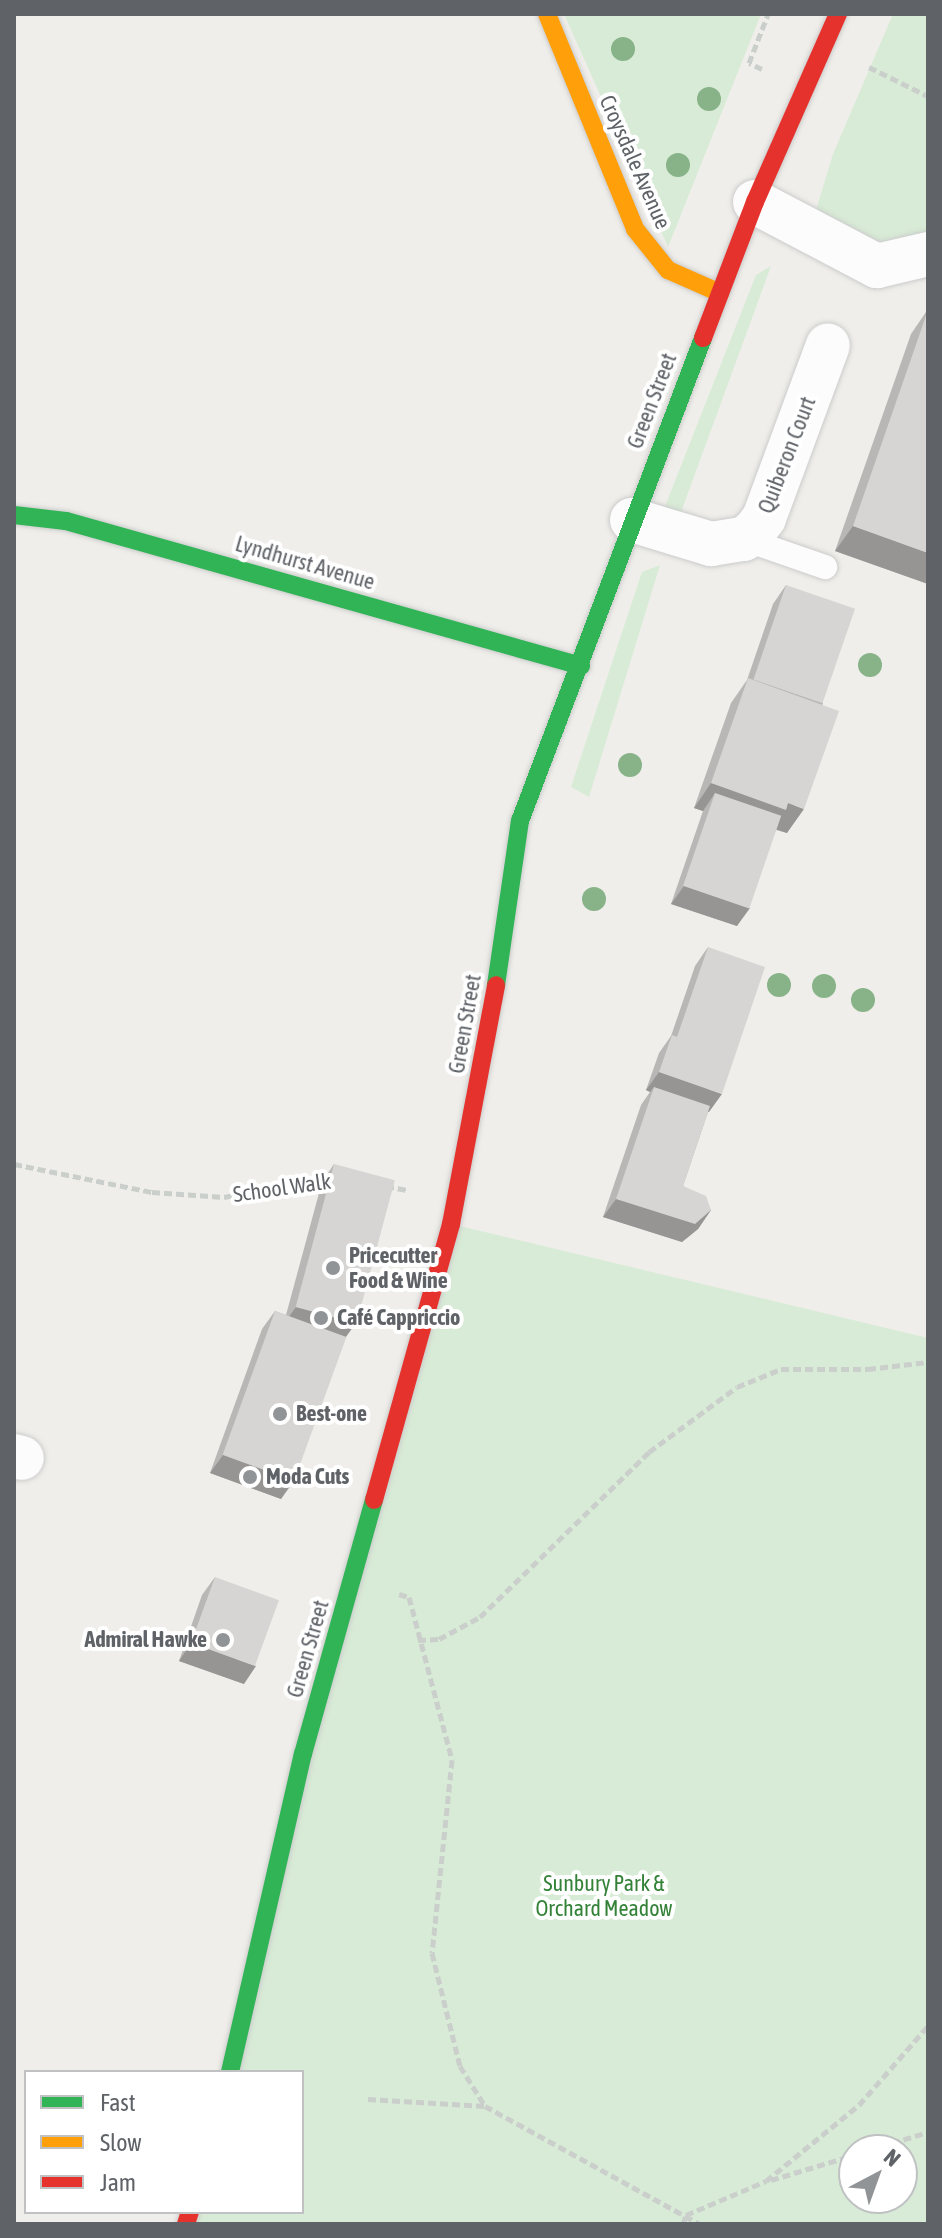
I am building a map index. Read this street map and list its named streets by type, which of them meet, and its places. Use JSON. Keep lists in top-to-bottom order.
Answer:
{
  "streets": {
    "street": [
      "Croysdale Avenue",
      "Green Street",
      "Quiberon Court",
      "Lyndhurst Avenue"
    ],
    "path": ["School Walk"]
  },
  "crossings": [
    ["Croysdale Avenue", "Green Street"],
    ["Green Street", "Quiberon Court"],
    ["Green Street", "Lyndhurst Avenue"]
  ],
  "parks": ["Sunbury Park & Orchard Meadow"],
  "places": [
    "Pricecutter Food & Wine",
    "Café Cappriccio",
    "Best-one",
    "Moda Cuts",
    "Admiral Hawke"
  ],
  "legend": ["Fast", "Slow", "Jam"],
  "north": "top right"
}
